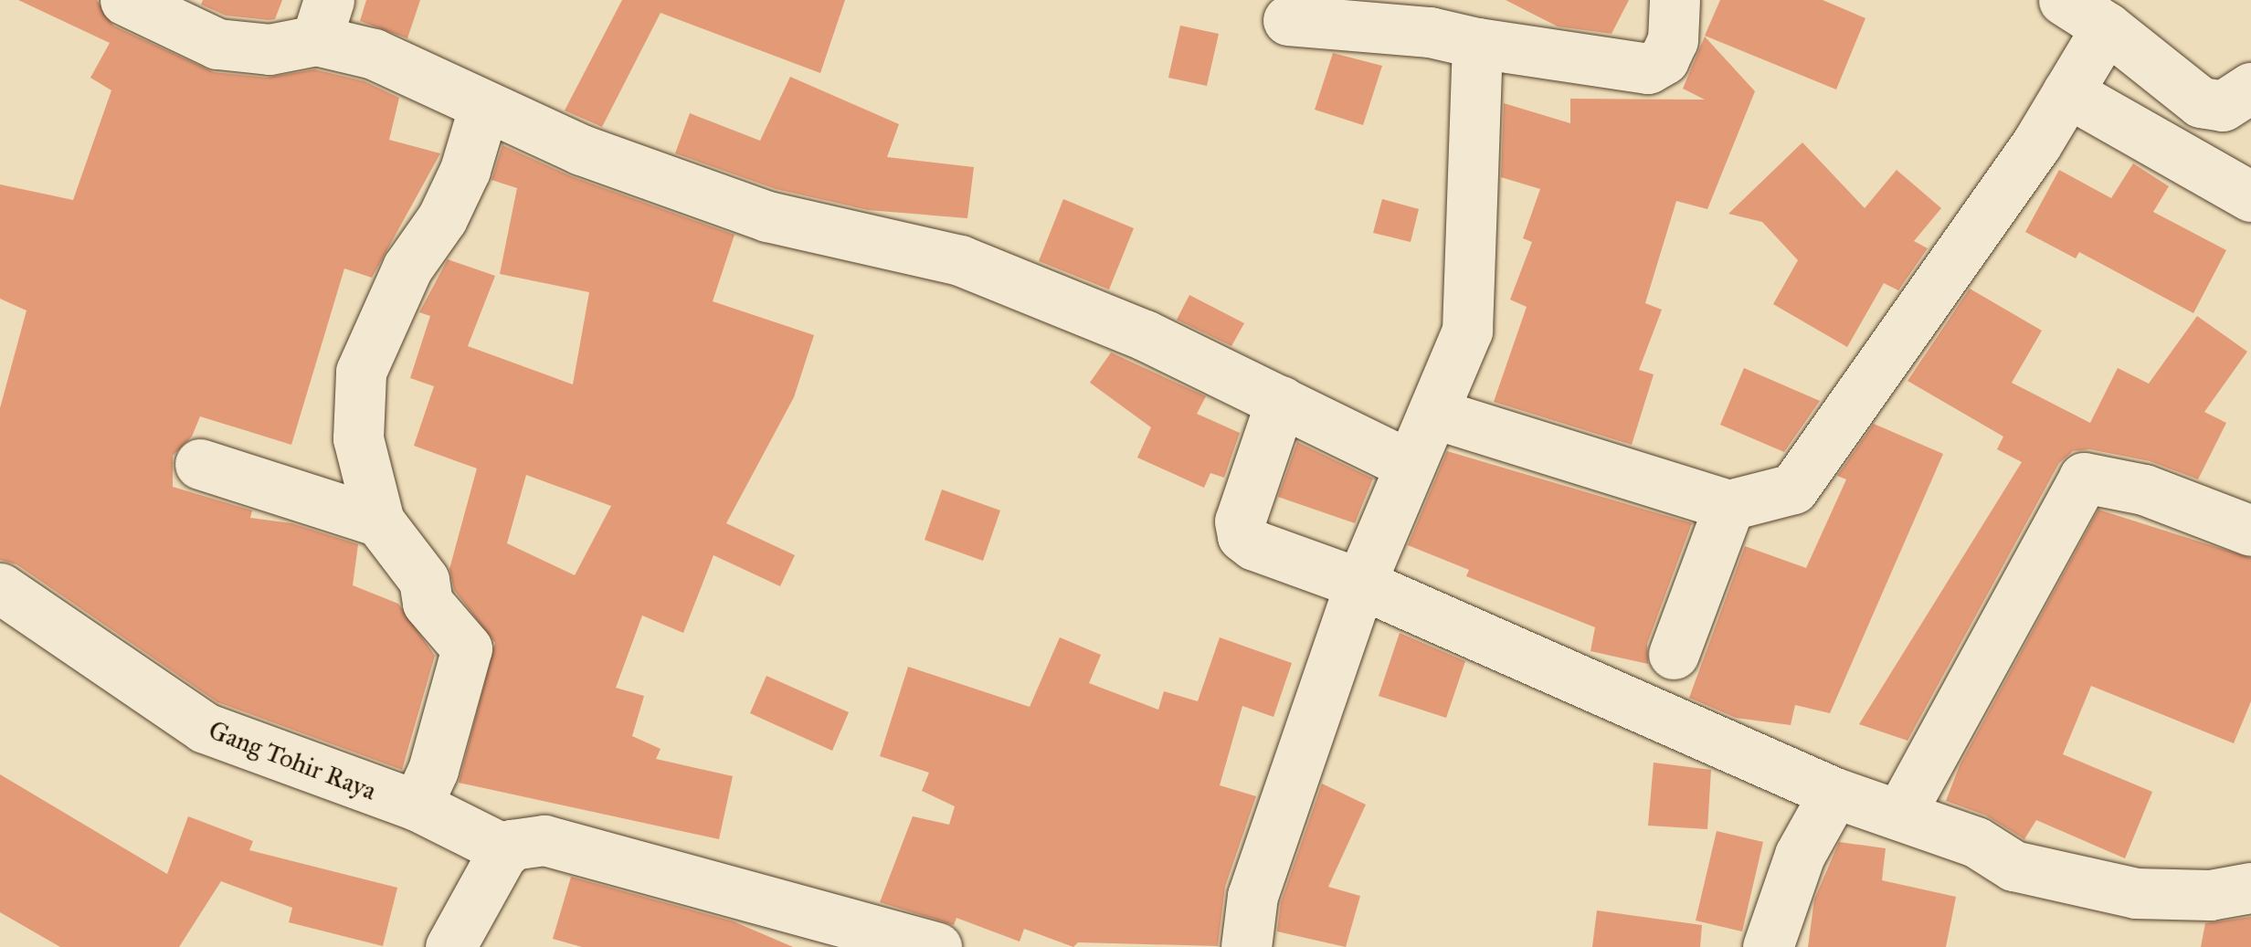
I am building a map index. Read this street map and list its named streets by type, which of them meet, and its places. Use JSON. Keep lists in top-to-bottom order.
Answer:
{
  "streets": {
    "street": ["Gang Tohir Raya"]
  }
}
